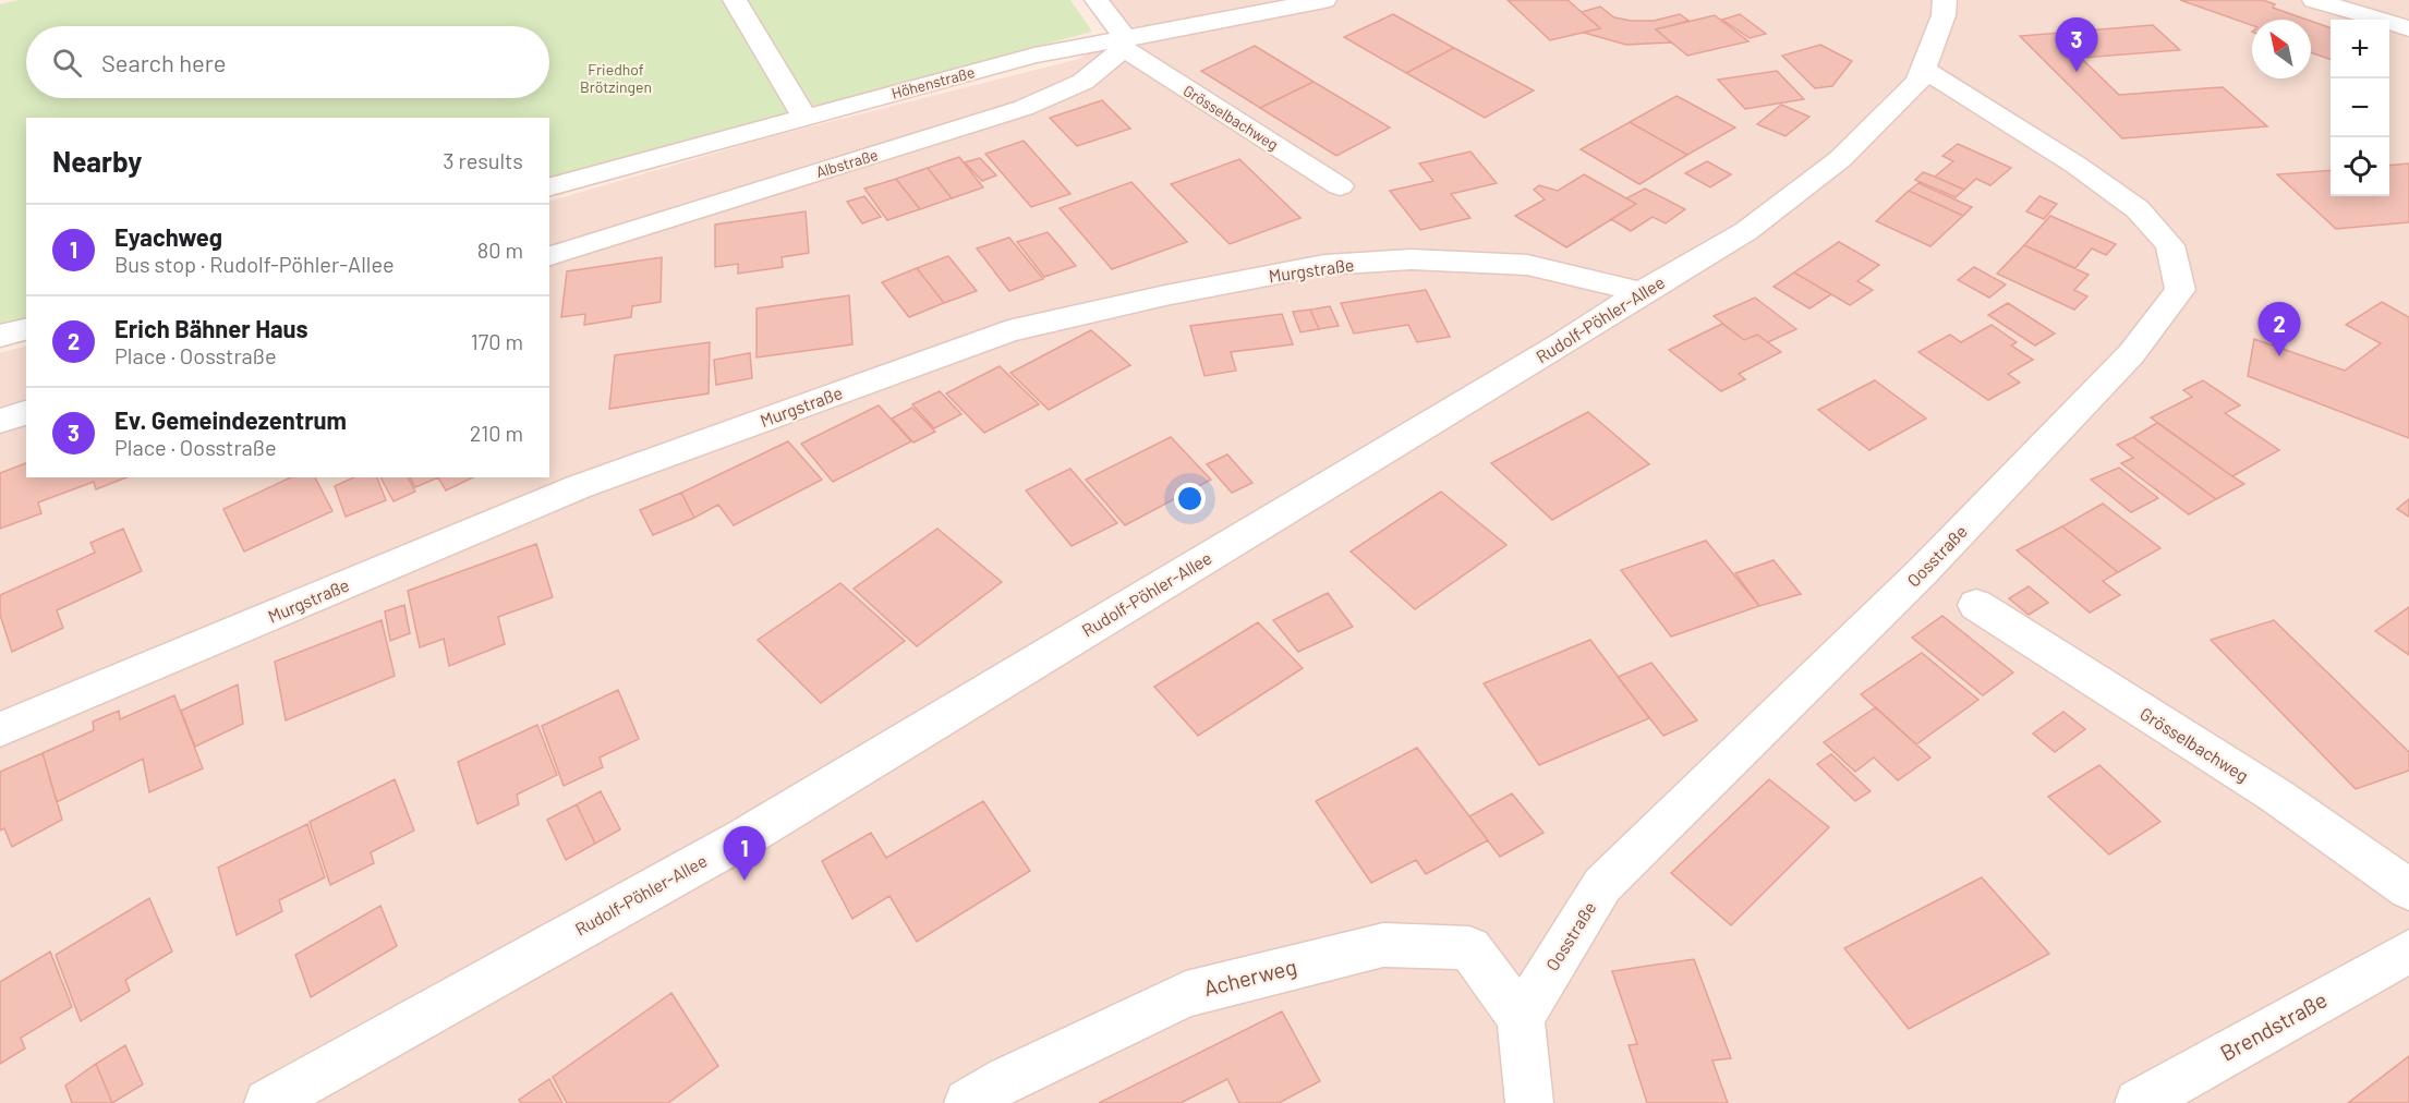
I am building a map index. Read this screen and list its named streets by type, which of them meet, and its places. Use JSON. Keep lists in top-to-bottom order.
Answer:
{
  "streets": {
    "street": [
      "Höhenstraße",
      "Grösselbachweg",
      "Albstraße",
      "Murgstraße",
      "Rudolf-Pöhler-Allee",
      "Oosstraße",
      "Acherweg",
      "Brendstraße"
    ]
  },
  "crossings": [
    ["Höhenstraße", "Grösselbachweg"],
    ["Höhenstraße", "Albstraße"],
    ["Grösselbachweg", "Albstraße"],
    ["Murgstraße", "Rudolf-Pöhler-Allee"],
    ["Rudolf-Pöhler-Allee", "Oosstraße"],
    ["Oosstraße", "Acherweg"]
  ],
  "parks": ["Friedhof Brötzingen"],
  "north": "top left",
  "page": {
    "pins": ["3", "2", "1"],
    "map_buttons": ["+", "−"],
    "search": "Search here",
    "heading": ["Nearby", "3 results"],
    "list": [
      {
        "mark": "1",
        "name": "Eyachweg",
        "note": "Bus stop · Rudolf-Pöhler-Allee",
        "value": "80 m"
      },
      {
        "mark": "2",
        "name": "Erich Bähner Haus",
        "note": "Place · Oosstraße",
        "value": "170 m"
      },
      {
        "mark": "3",
        "name": "Ev. Gemeindezentrum",
        "note": "Place · Oosstraße",
        "value": "210 m"
      }
    ]
  }
}
